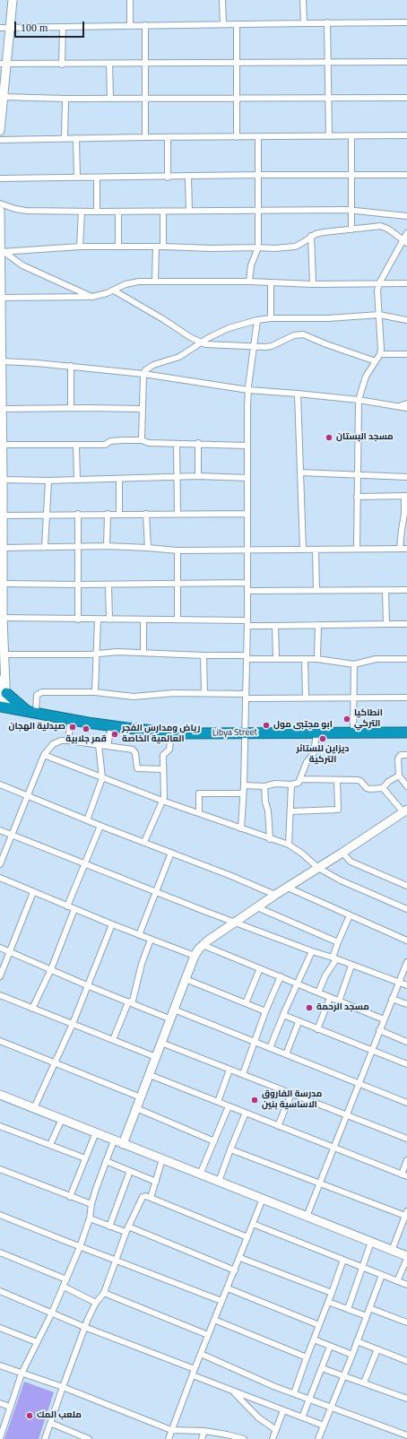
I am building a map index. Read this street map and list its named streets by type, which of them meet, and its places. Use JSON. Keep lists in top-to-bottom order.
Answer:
{
  "streets": {
    "highway": ["Libya Street"]
  },
  "places": [
    "مسجد البستان",
    "انطاكيا التركي",
    "ابو مجتبى مول",
    "صيدلية الهجان",
    "قمر جلابية",
    "رياض ومدارس الفجر العالمية الخاصة",
    "ديزاين للستائر التركية",
    "مسجد الرحمة",
    "مدرسة الفاروق الاساسية بنين",
    "ملعب المك"
  ],
  "scale_bar": "100 m"
}
